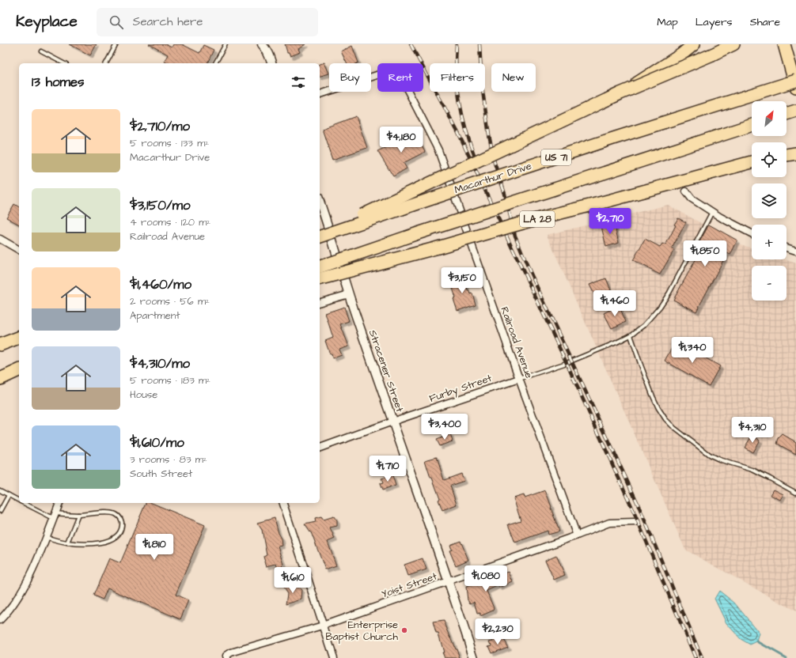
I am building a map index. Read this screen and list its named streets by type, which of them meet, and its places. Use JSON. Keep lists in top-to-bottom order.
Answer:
{
  "streets": {
    "highway": ["US 71", "Macarthur Drive", "LA 28"],
    "street": [
      "Railroad Avenue",
      "Stracener Street",
      "Furby Street",
      "Yoist Street"
    ]
  },
  "crossings": [
    ["Railroad Avenue", "Furby Street"],
    ["Railroad Avenue", "Yoist Street"],
    ["Stracener Street", "Furby Street"],
    ["Stracener Street", "Yoist Street"]
  ],
  "places": ["Enterprise Baptist Church"],
  "north": "top right",
  "page": {
    "header": "Keyplace",
    "search": "Search here",
    "nav": ["Map", "Layers", "Share"],
    "chip": [
      "Buy",
      "Rent",
      "Filters",
      "New"
    ],
    "heading": "13 homes",
    "map_buttons": ["+", "−"],
    "list": [
      {
        "name": "$2,710/mo",
        "note": "5 rooms · 133 m² · Macarthur Drive"
      },
      {
        "name": "$3,150/mo",
        "note": "4 rooms · 120 m² · Railroad Avenue"
      },
      {
        "name": "$1,460/mo",
        "note": "2 rooms · 56 m² · Apartment"
      },
      {
        "name": "$4,310/mo",
        "note": "5 rooms · 183 m² · House"
      },
      {
        "name": "$1,610/mo",
        "note": "3 rooms · 83 m² · South Street"
      }
    ],
    "price": [
      "$4,180",
      "$2,710",
      "$1,850",
      "$3,150",
      "$1,460",
      "$1,340",
      "$3,400",
      "$4,310",
      "$1,710",
      "$1,810",
      "$1,080",
      "$1,610",
      "$2,230"
    ]
  }
}
